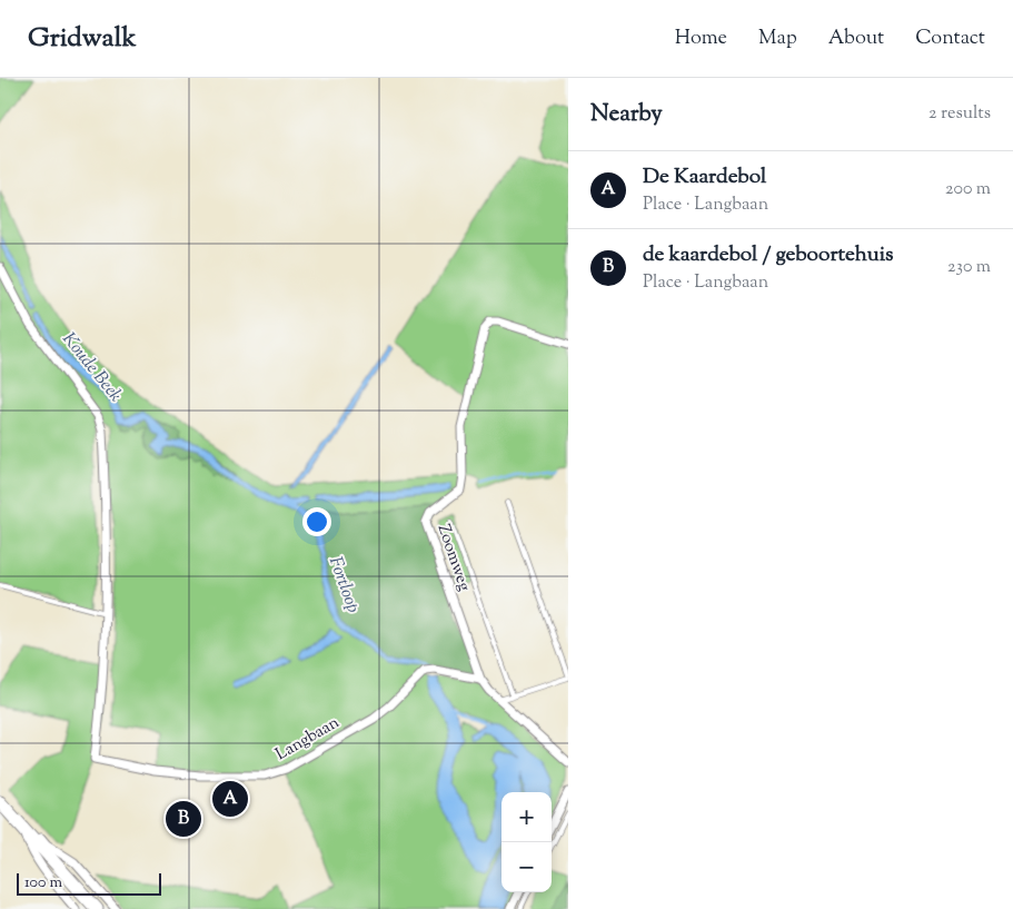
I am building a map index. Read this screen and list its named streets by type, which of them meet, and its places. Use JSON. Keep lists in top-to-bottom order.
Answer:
{
  "streets": {
    "street": ["Zoomweg", "Langbaan"]
  },
  "crossings": [
    ["Zoomweg", "Langbaan"]
  ],
  "water": ["Koude Beek", "Fortloop"],
  "scale_bar": "100 m",
  "page": {
    "header": "Gridwalk",
    "nav": [
      "Home",
      "Map",
      "About",
      "Contact"
    ],
    "heading": ["Nearby", "2 results"],
    "list": [
      {
        "mark": "A",
        "name": "De Kaardebol",
        "note": "Place · Langbaan",
        "value": "200 m"
      },
      {
        "mark": "B",
        "name": "de kaardebol / geboortehuis",
        "note": "Place · Langbaan",
        "value": "230 m"
      }
    ],
    "pins": ["A", "B"],
    "map_buttons": ["+", "−"],
    "scale": "100 m"
  }
}
